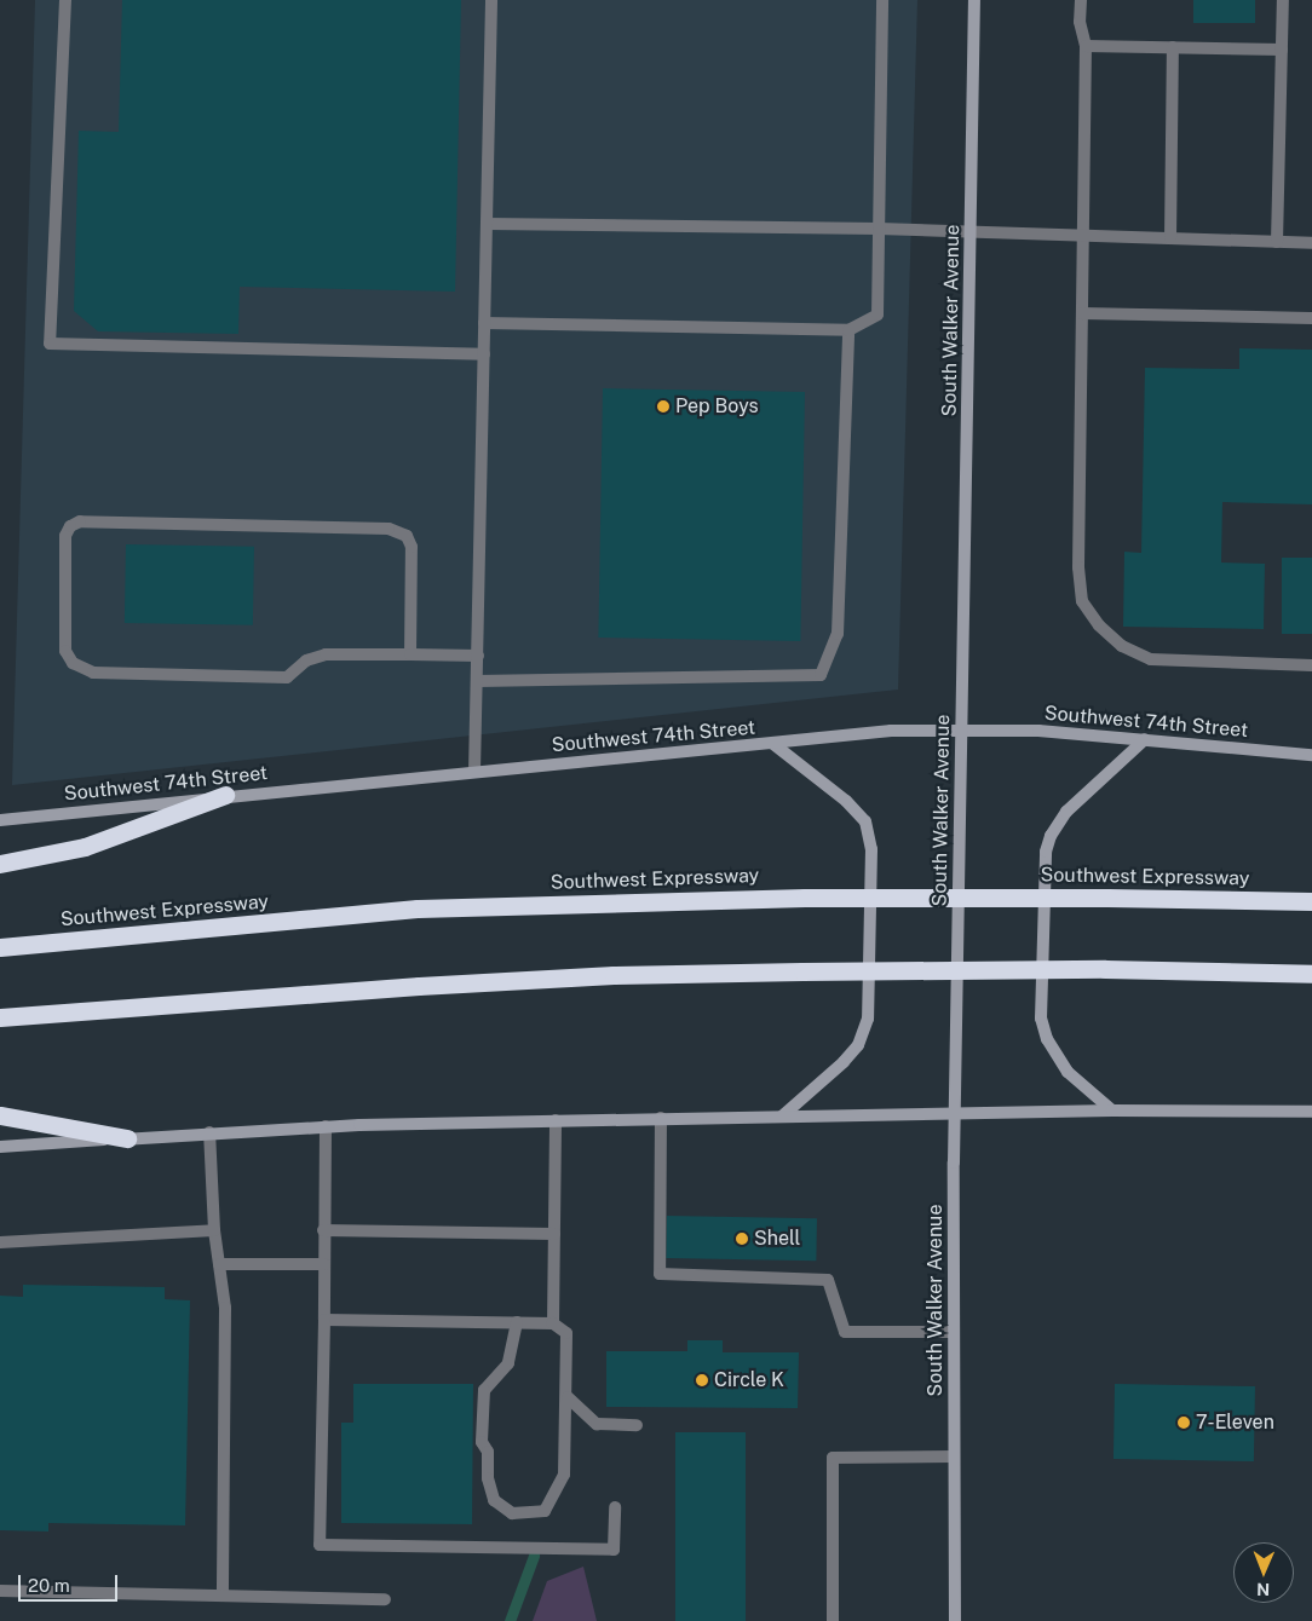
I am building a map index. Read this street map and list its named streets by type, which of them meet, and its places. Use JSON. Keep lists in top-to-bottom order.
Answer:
{
  "streets": {
    "highway": ["Southwest Expressway"],
    "main road": ["South Walker Avenue", "Southwest 74th Street"]
  },
  "crossings": [
    ["South Walker Avenue", "Southwest 74th Street"]
  ],
  "places": [
    "Pep Boys",
    "Shell",
    "Circle K",
    "7-Eleven"
  ],
  "scale_bar": "20 m",
  "north": "bottom"
}
